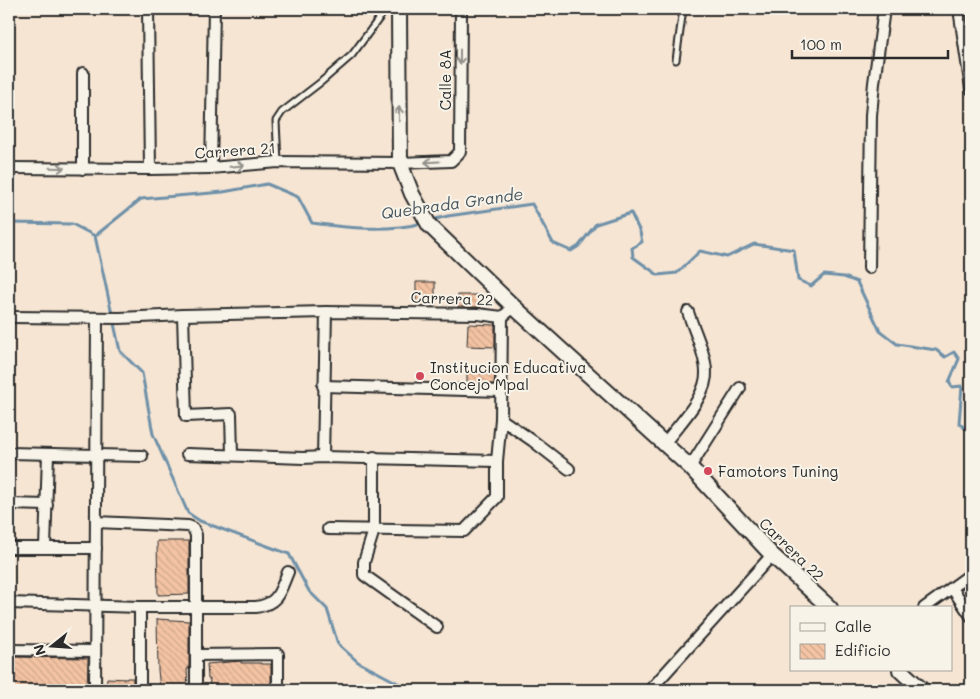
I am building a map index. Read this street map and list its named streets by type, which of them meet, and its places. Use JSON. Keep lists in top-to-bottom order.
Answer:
{
  "streets": {
    "main road": ["Carrera 22"],
    "street": ["Calle 8A", "Carrera 21"]
  },
  "crossings": [
    ["Calle 8A", "Carrera 21"]
  ],
  "one_way": ["Calle 8A"],
  "water": ["Quebrada Grande"],
  "places": ["Institucion Educativa Concejo Mpal", "Famotors Tuning"],
  "legend": ["Calle", "Edificio"],
  "scale_bar": "100 m",
  "north": "left"
}
